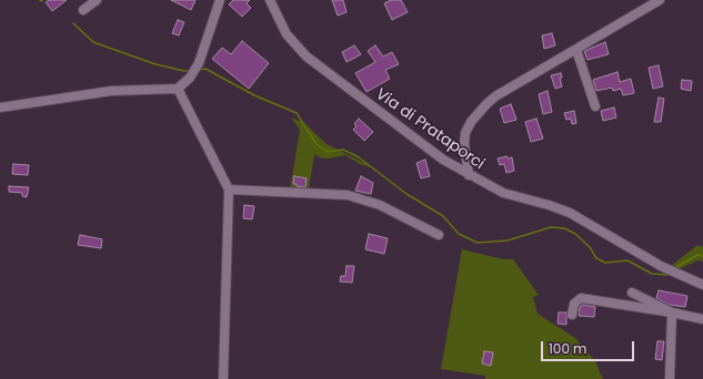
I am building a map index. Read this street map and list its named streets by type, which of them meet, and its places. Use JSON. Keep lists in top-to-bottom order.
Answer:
{
  "streets": {
    "street": ["Via di Prataporci"]
  },
  "scale_bar": "100 m"
}
